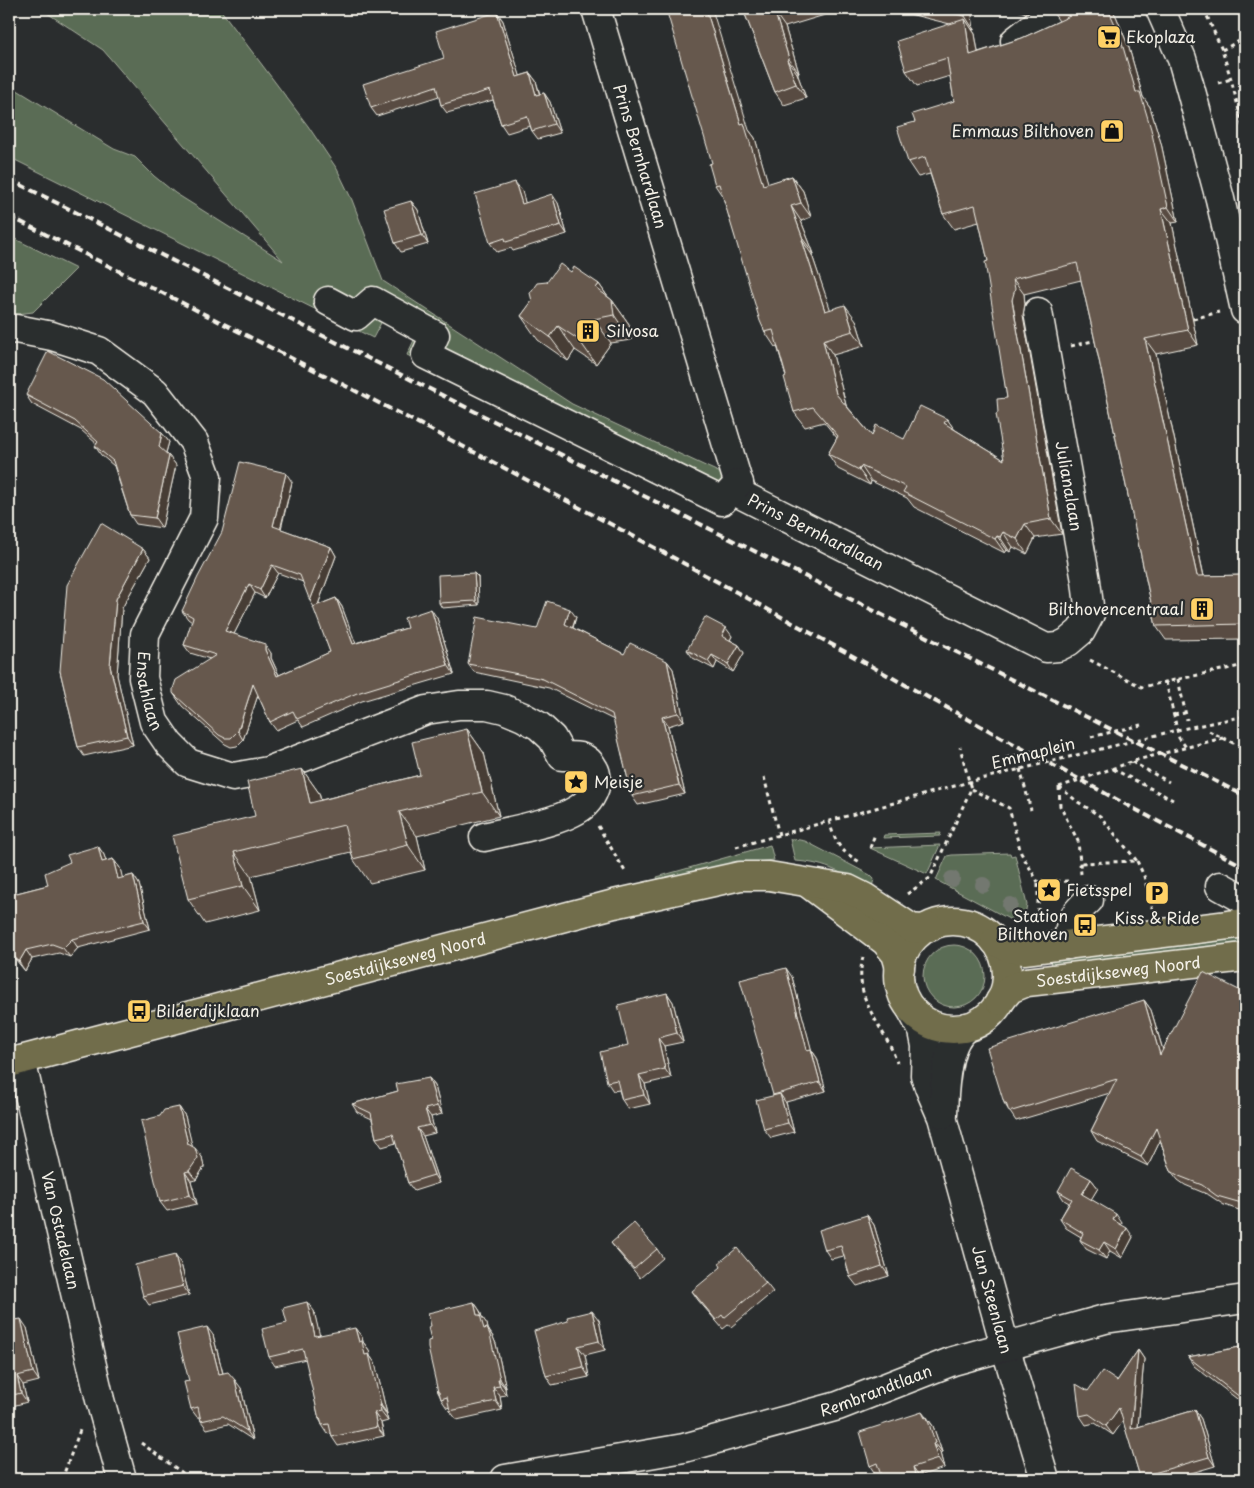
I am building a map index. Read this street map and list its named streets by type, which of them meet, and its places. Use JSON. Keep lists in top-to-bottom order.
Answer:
{
  "streets": {
    "main road": ["Soestdijkseweg Noord"],
    "street": [
      "Prins Bernhardlaan",
      "Julianalaan",
      "Ensahlaan",
      "Van Ostadelaan",
      "Jan Steenlaan",
      "Rembrandtlaan"
    ],
    "path": ["Emmaplein"]
  },
  "crossings": [
    ["Prins Bernhardlaan", "Julianalaan"],
    ["Soestdijkseweg Noord", "Van Ostadelaan"],
    ["Soestdijkseweg Noord", "Jan Steenlaan"],
    ["Jan Steenlaan", "Rembrandtlaan"]
  ],
  "places": {
    "supermarket": ["Ekoplaza"],
    "shop": ["Emmaus Bilthoven"],
    "building": ["Silvosa", "Bilthovencentraal"],
    "place": ["Meisje", "Fietsspel"],
    "parking": ["Kiss & Ride"],
    "bus stop": ["Station Bilthoven", "Bilderdijklaan"]
  }
}
